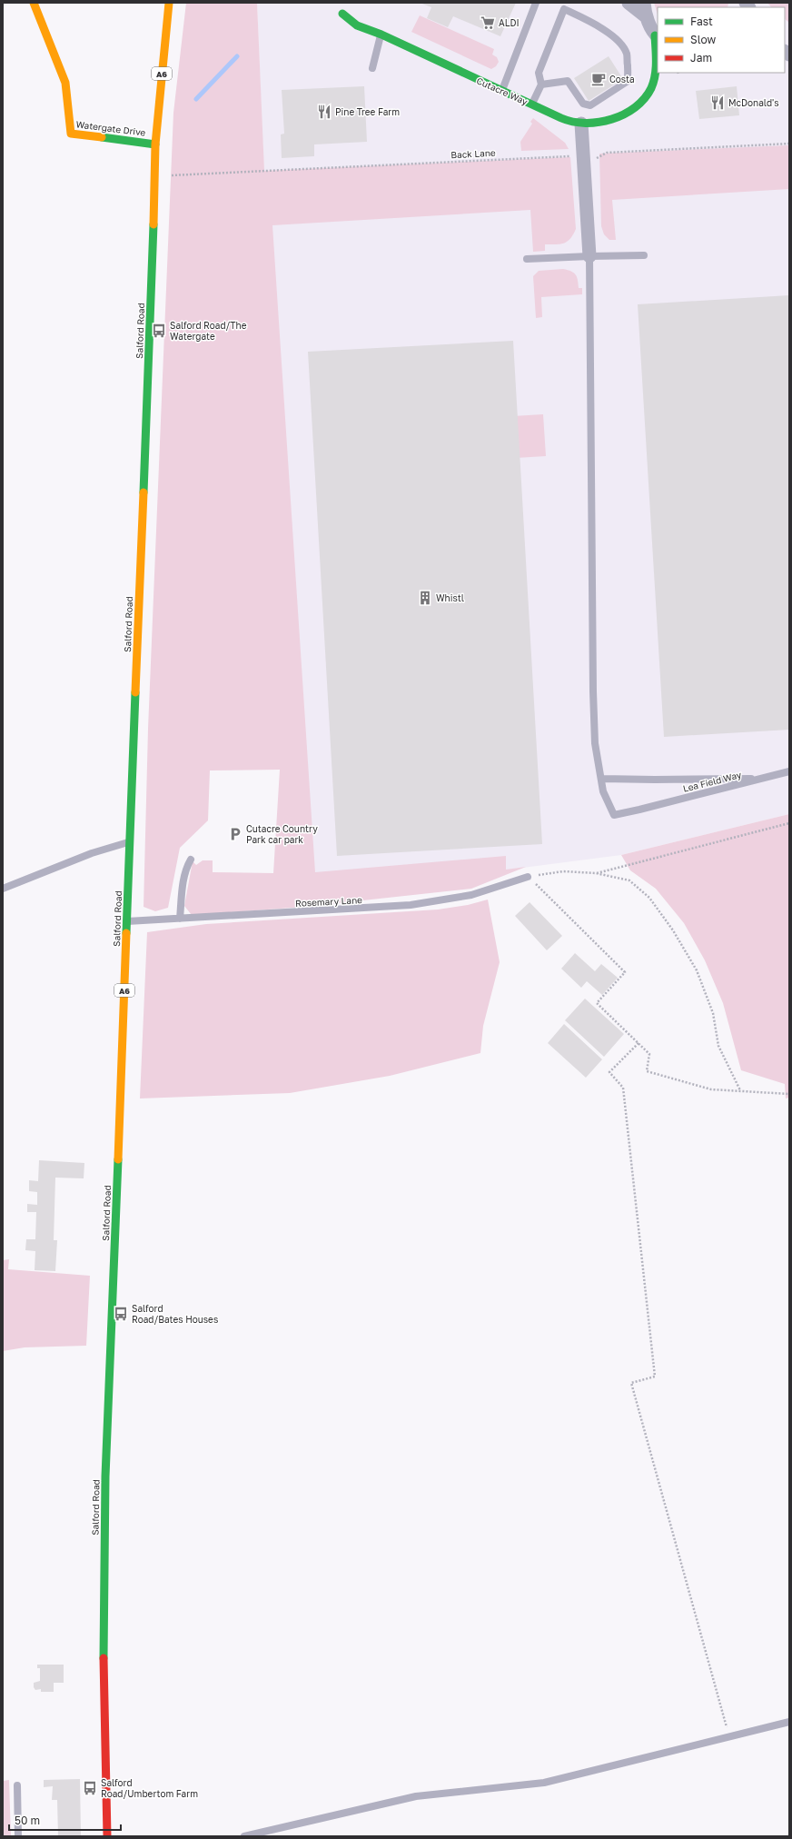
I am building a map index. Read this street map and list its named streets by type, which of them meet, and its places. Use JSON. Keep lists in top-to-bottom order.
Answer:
{
  "streets": {
    "main road": [
      "A6",
      "Cutacre Way",
      "Watergate Drive",
      "Salford Road"
    ],
    "lane": ["Lea Field Way", "Rosemary Lane"],
    "path": ["Back Lane"]
  },
  "crossings": [
    ["Watergate Drive", "Salford Road"],
    ["Back Lane", "Salford Road"],
    ["Salford Road", "Rosemary Lane"]
  ],
  "places": {
    "supermarket": ["ALDI"],
    "cafe": ["Costa"],
    "restaurant": ["McDonald's", "Pine Tree Farm"],
    "bus stop": ["Salford Road/The Watergate", "Salford Road/Bates Houses", "Salford Road/Umbertom Farm"],
    "building": ["Whistl"],
    "parking": ["Cutacre Country Park car park"]
  },
  "legend": ["Fast", "Slow", "Jam"],
  "scale_bar": "50 m"
}
